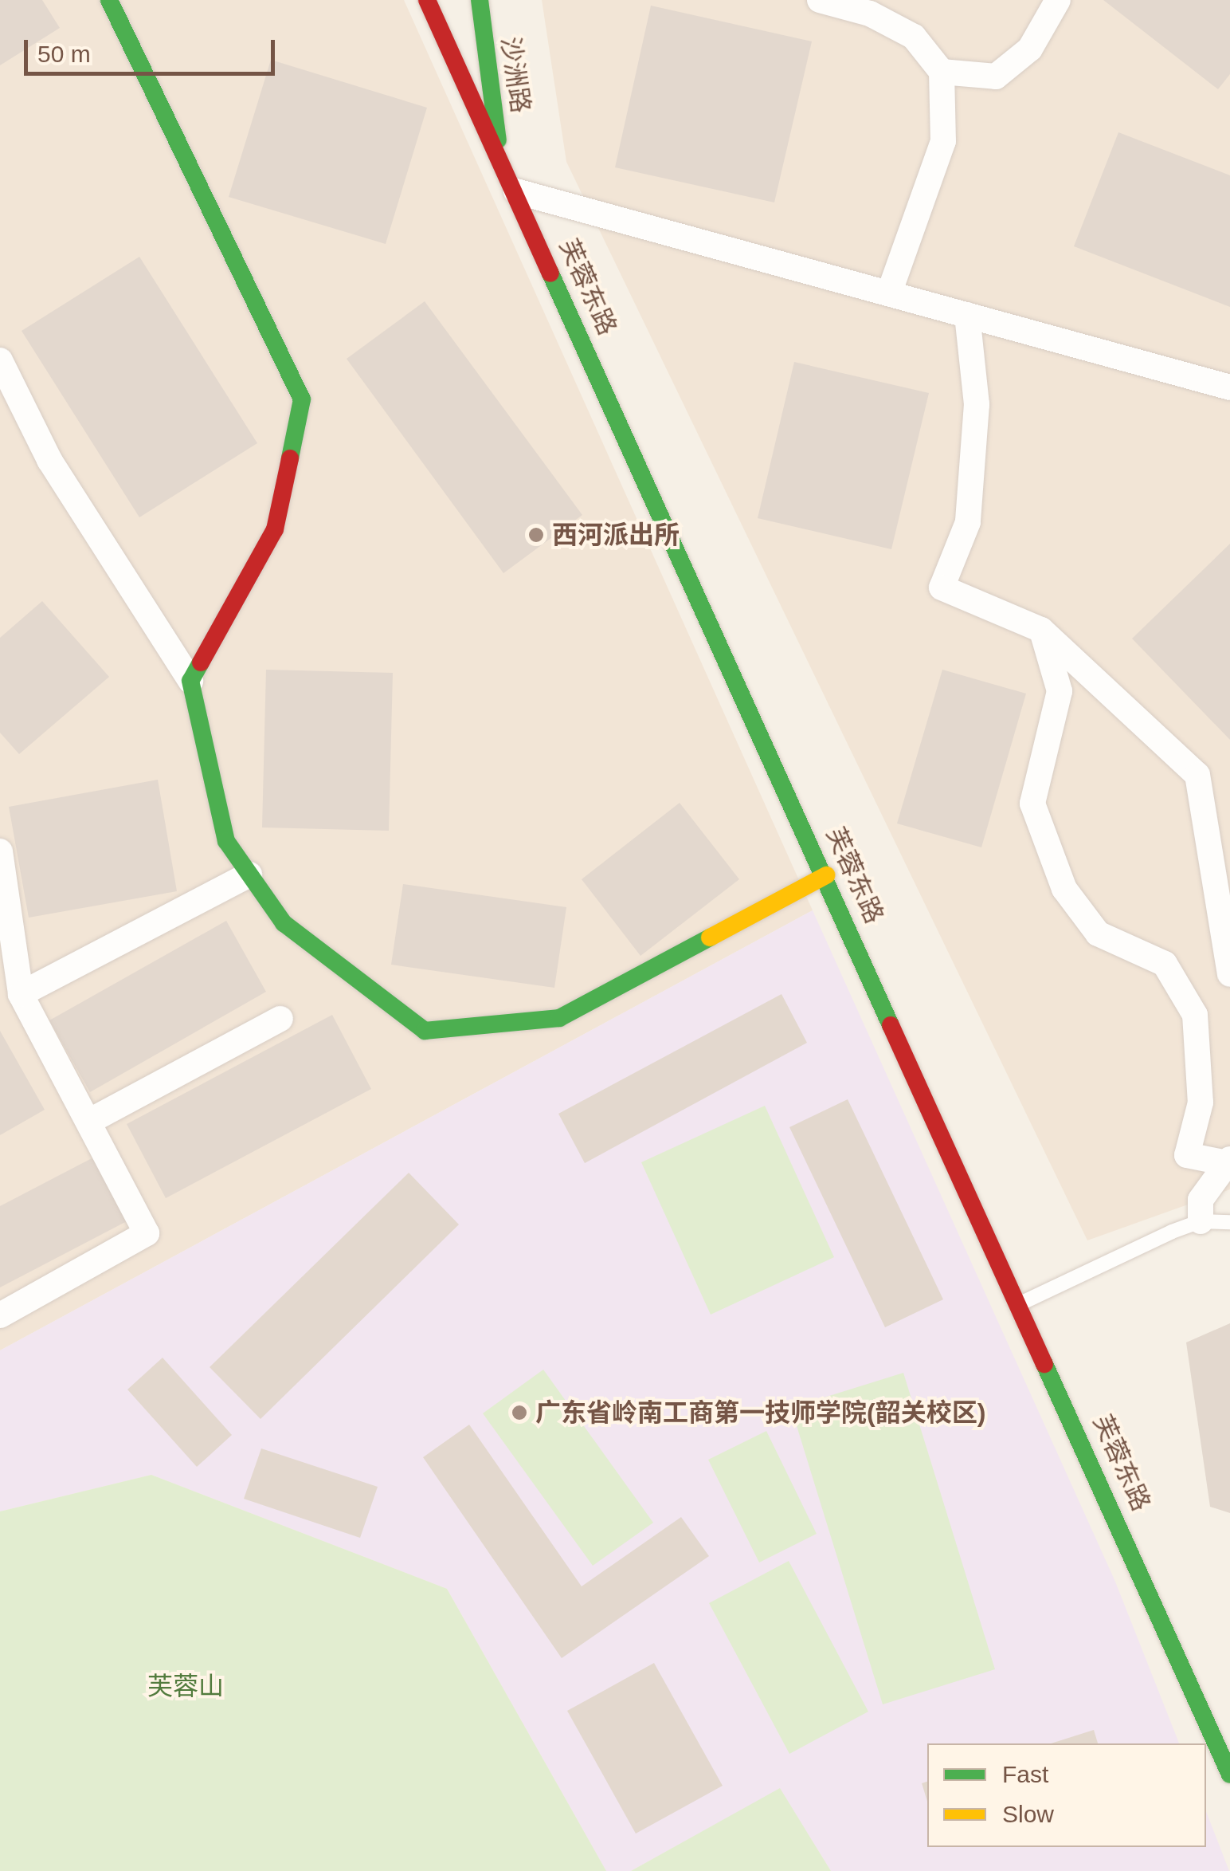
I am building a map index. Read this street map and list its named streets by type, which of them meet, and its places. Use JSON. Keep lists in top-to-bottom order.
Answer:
{
  "streets": {
    "main road": ["沙洲路", "芙蓉东路"]
  },
  "crossings": [
    ["沙洲路", "芙蓉东路"]
  ],
  "parks": ["芙蓉山"],
  "places": ["西河派出所", "广东省岭南工商第一技师学院(韶关校区)"],
  "legend": ["Fast", "Slow"],
  "scale_bar": "50 m"
}
